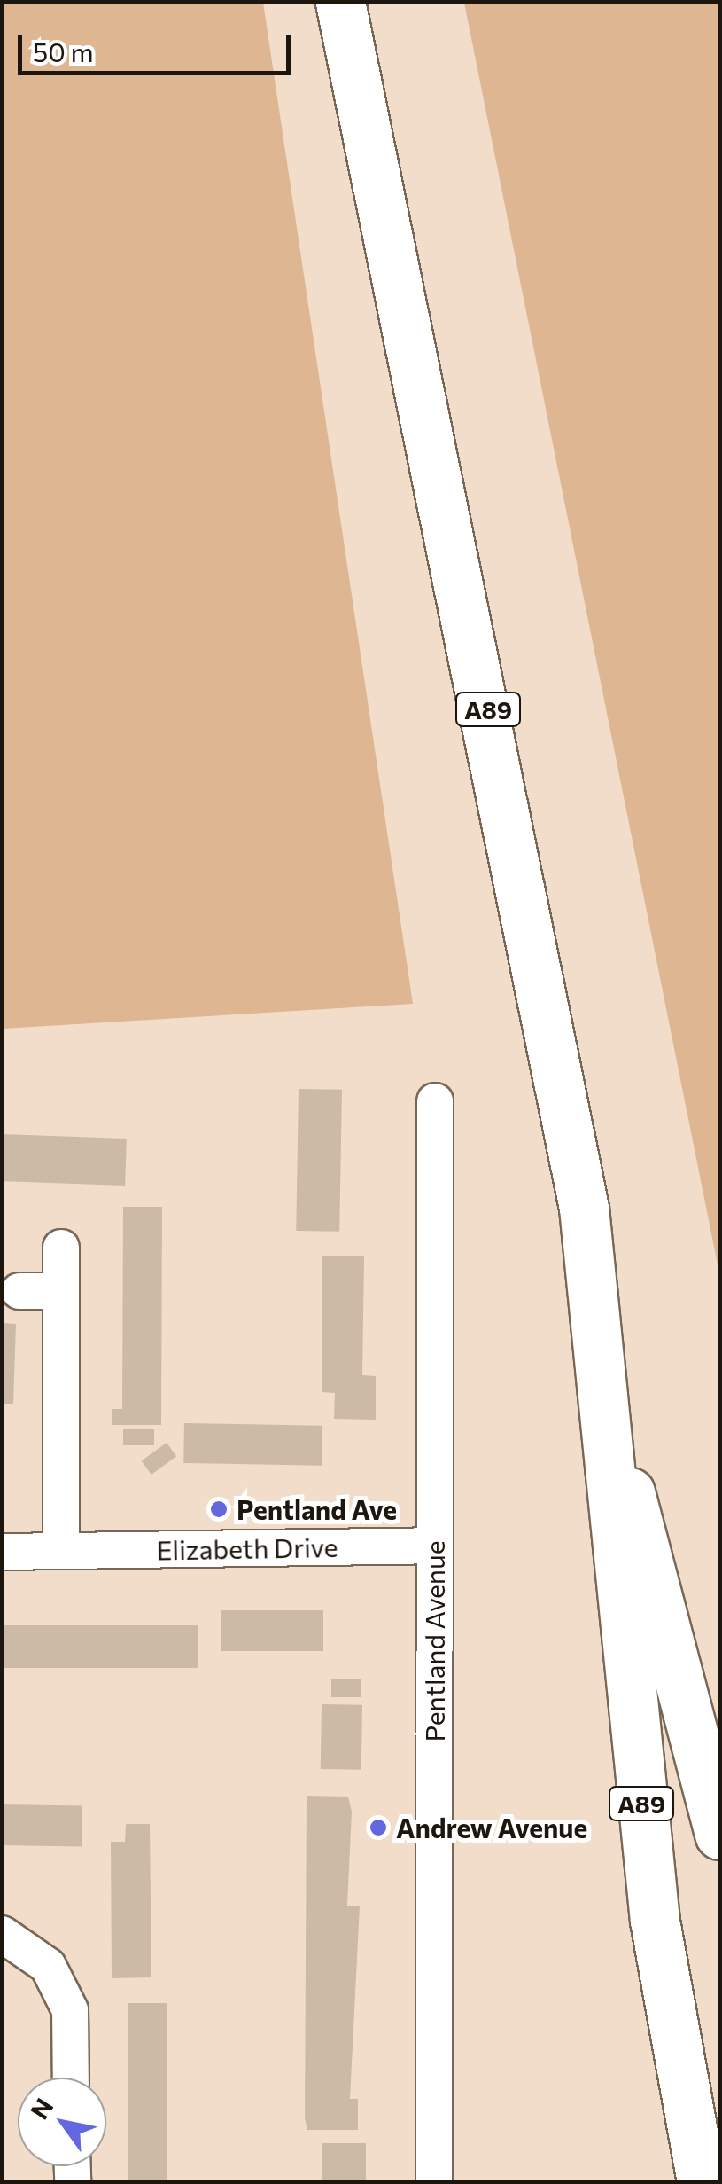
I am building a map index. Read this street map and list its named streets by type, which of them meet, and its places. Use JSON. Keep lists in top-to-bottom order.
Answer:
{
  "streets": {
    "main road": ["A89"],
    "street": ["Elizabeth Drive", "Pentland Avenue"]
  },
  "crossings": [
    ["Elizabeth Drive", "Pentland Avenue"]
  ],
  "places": ["Pentland Ave", "Andrew Avenue"],
  "scale_bar": "50 m",
  "north": "top left"
}
